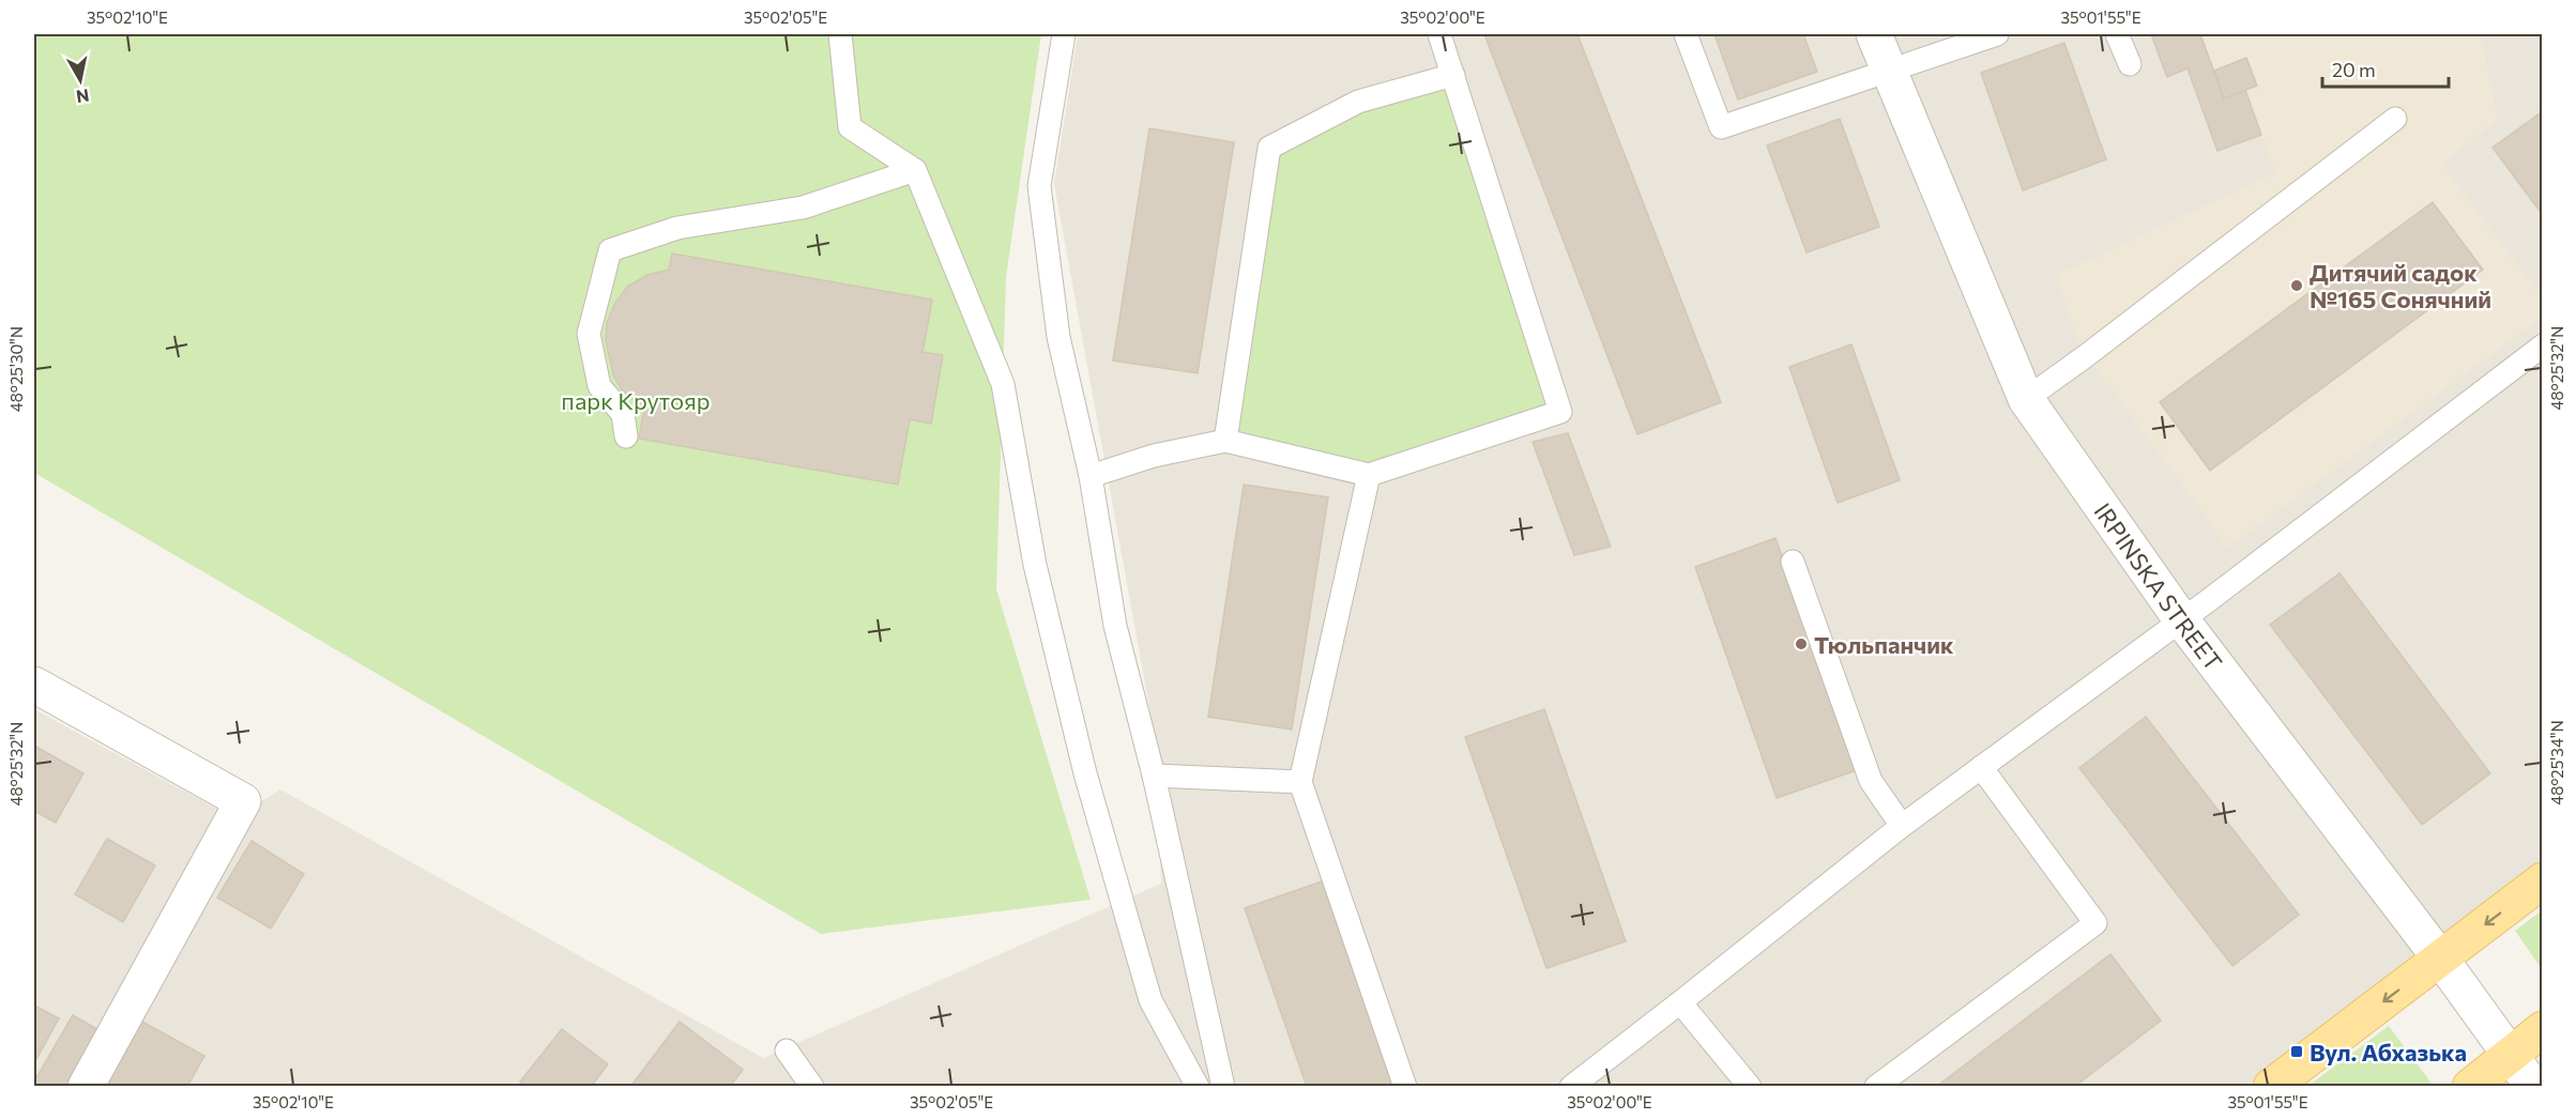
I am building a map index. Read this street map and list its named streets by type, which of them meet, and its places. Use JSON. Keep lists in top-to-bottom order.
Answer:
{
  "streets": {
    "street": ["IRPINSKA STREET"]
  },
  "parks": ["парк Крутояр"],
  "places": {
    "other": ["Дитячий садок №165 Сонячний", "Тюльпанчик"],
    "transit": ["Вул. Абхазька"]
  },
  "scale_bar": "20 m",
  "north": "bottom",
  "coordinates": [
    "35°02'10\"E",
    "35°02'05\"E",
    "35°02'00\"E",
    "35°01'55\"E",
    "48°25'32\"N",
    "48°25'30\"N",
    "48°25'34\"N"
  ]
}
